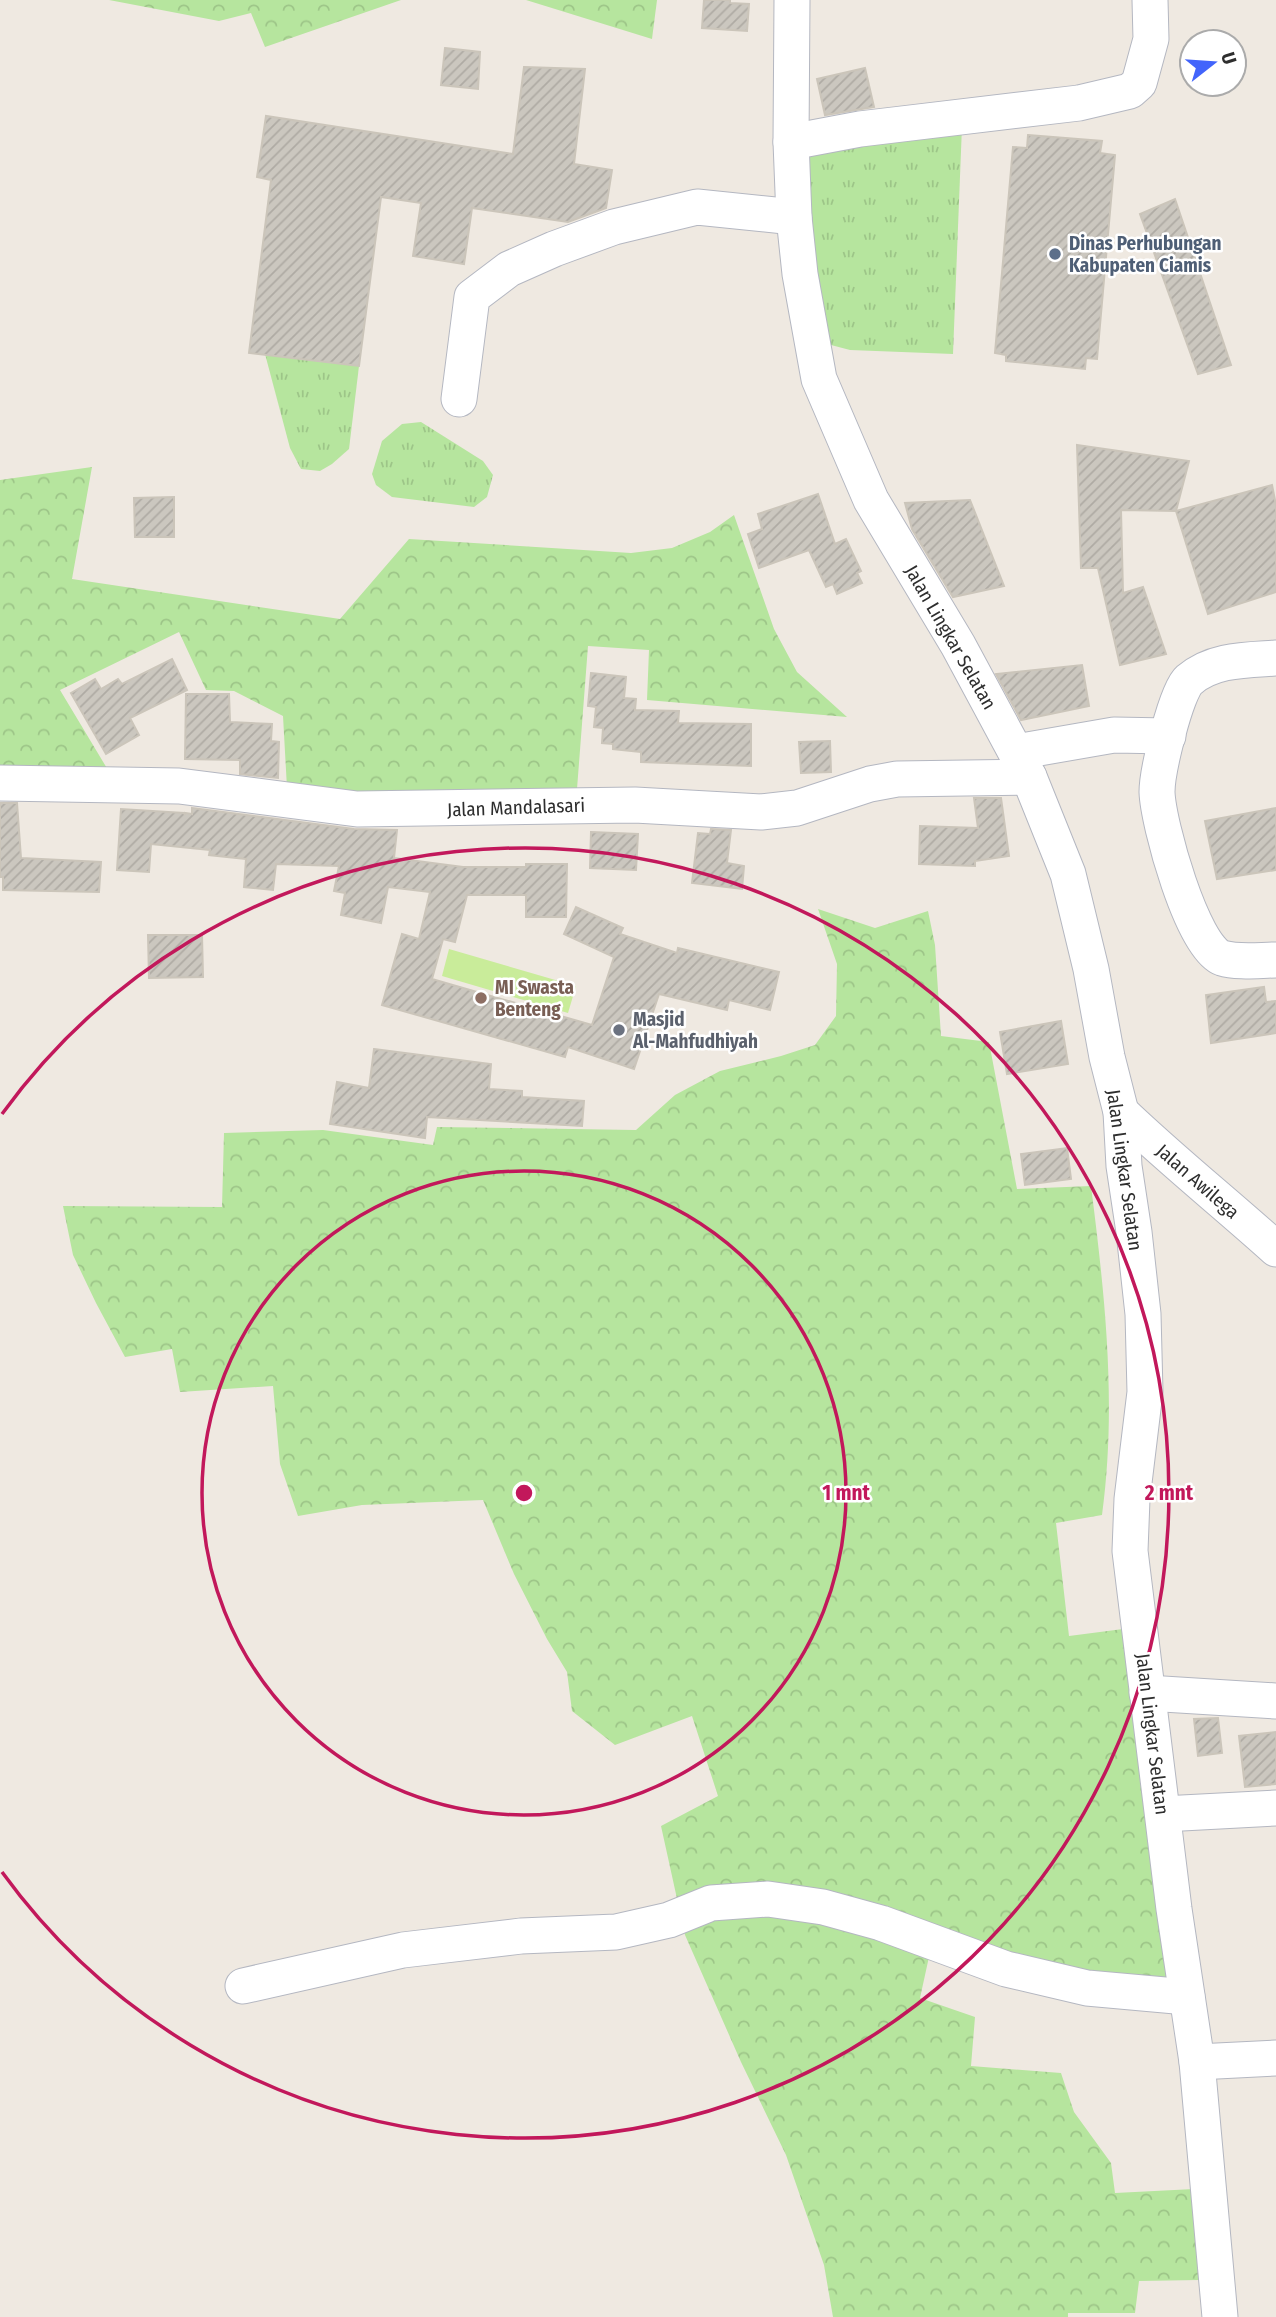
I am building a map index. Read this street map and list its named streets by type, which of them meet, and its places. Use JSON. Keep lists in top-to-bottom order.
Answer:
{
  "streets": {
    "street": ["Jalan Lingkar Selatan", "Jalan Mandalasari", "Jalan Awilega"]
  },
  "crossings": [
    ["Jalan Lingkar Selatan", "Jalan Mandalasari"],
    ["Jalan Lingkar Selatan", "Jalan Awilega"]
  ],
  "places": ["Dinas Perhubungan Kabupaten Ciamis", "MI Swasta Benteng", "Masjid Al-Mahfudhiyah"],
  "north": "right",
  "rings": ["1 mnt", "2 mnt"]
}
